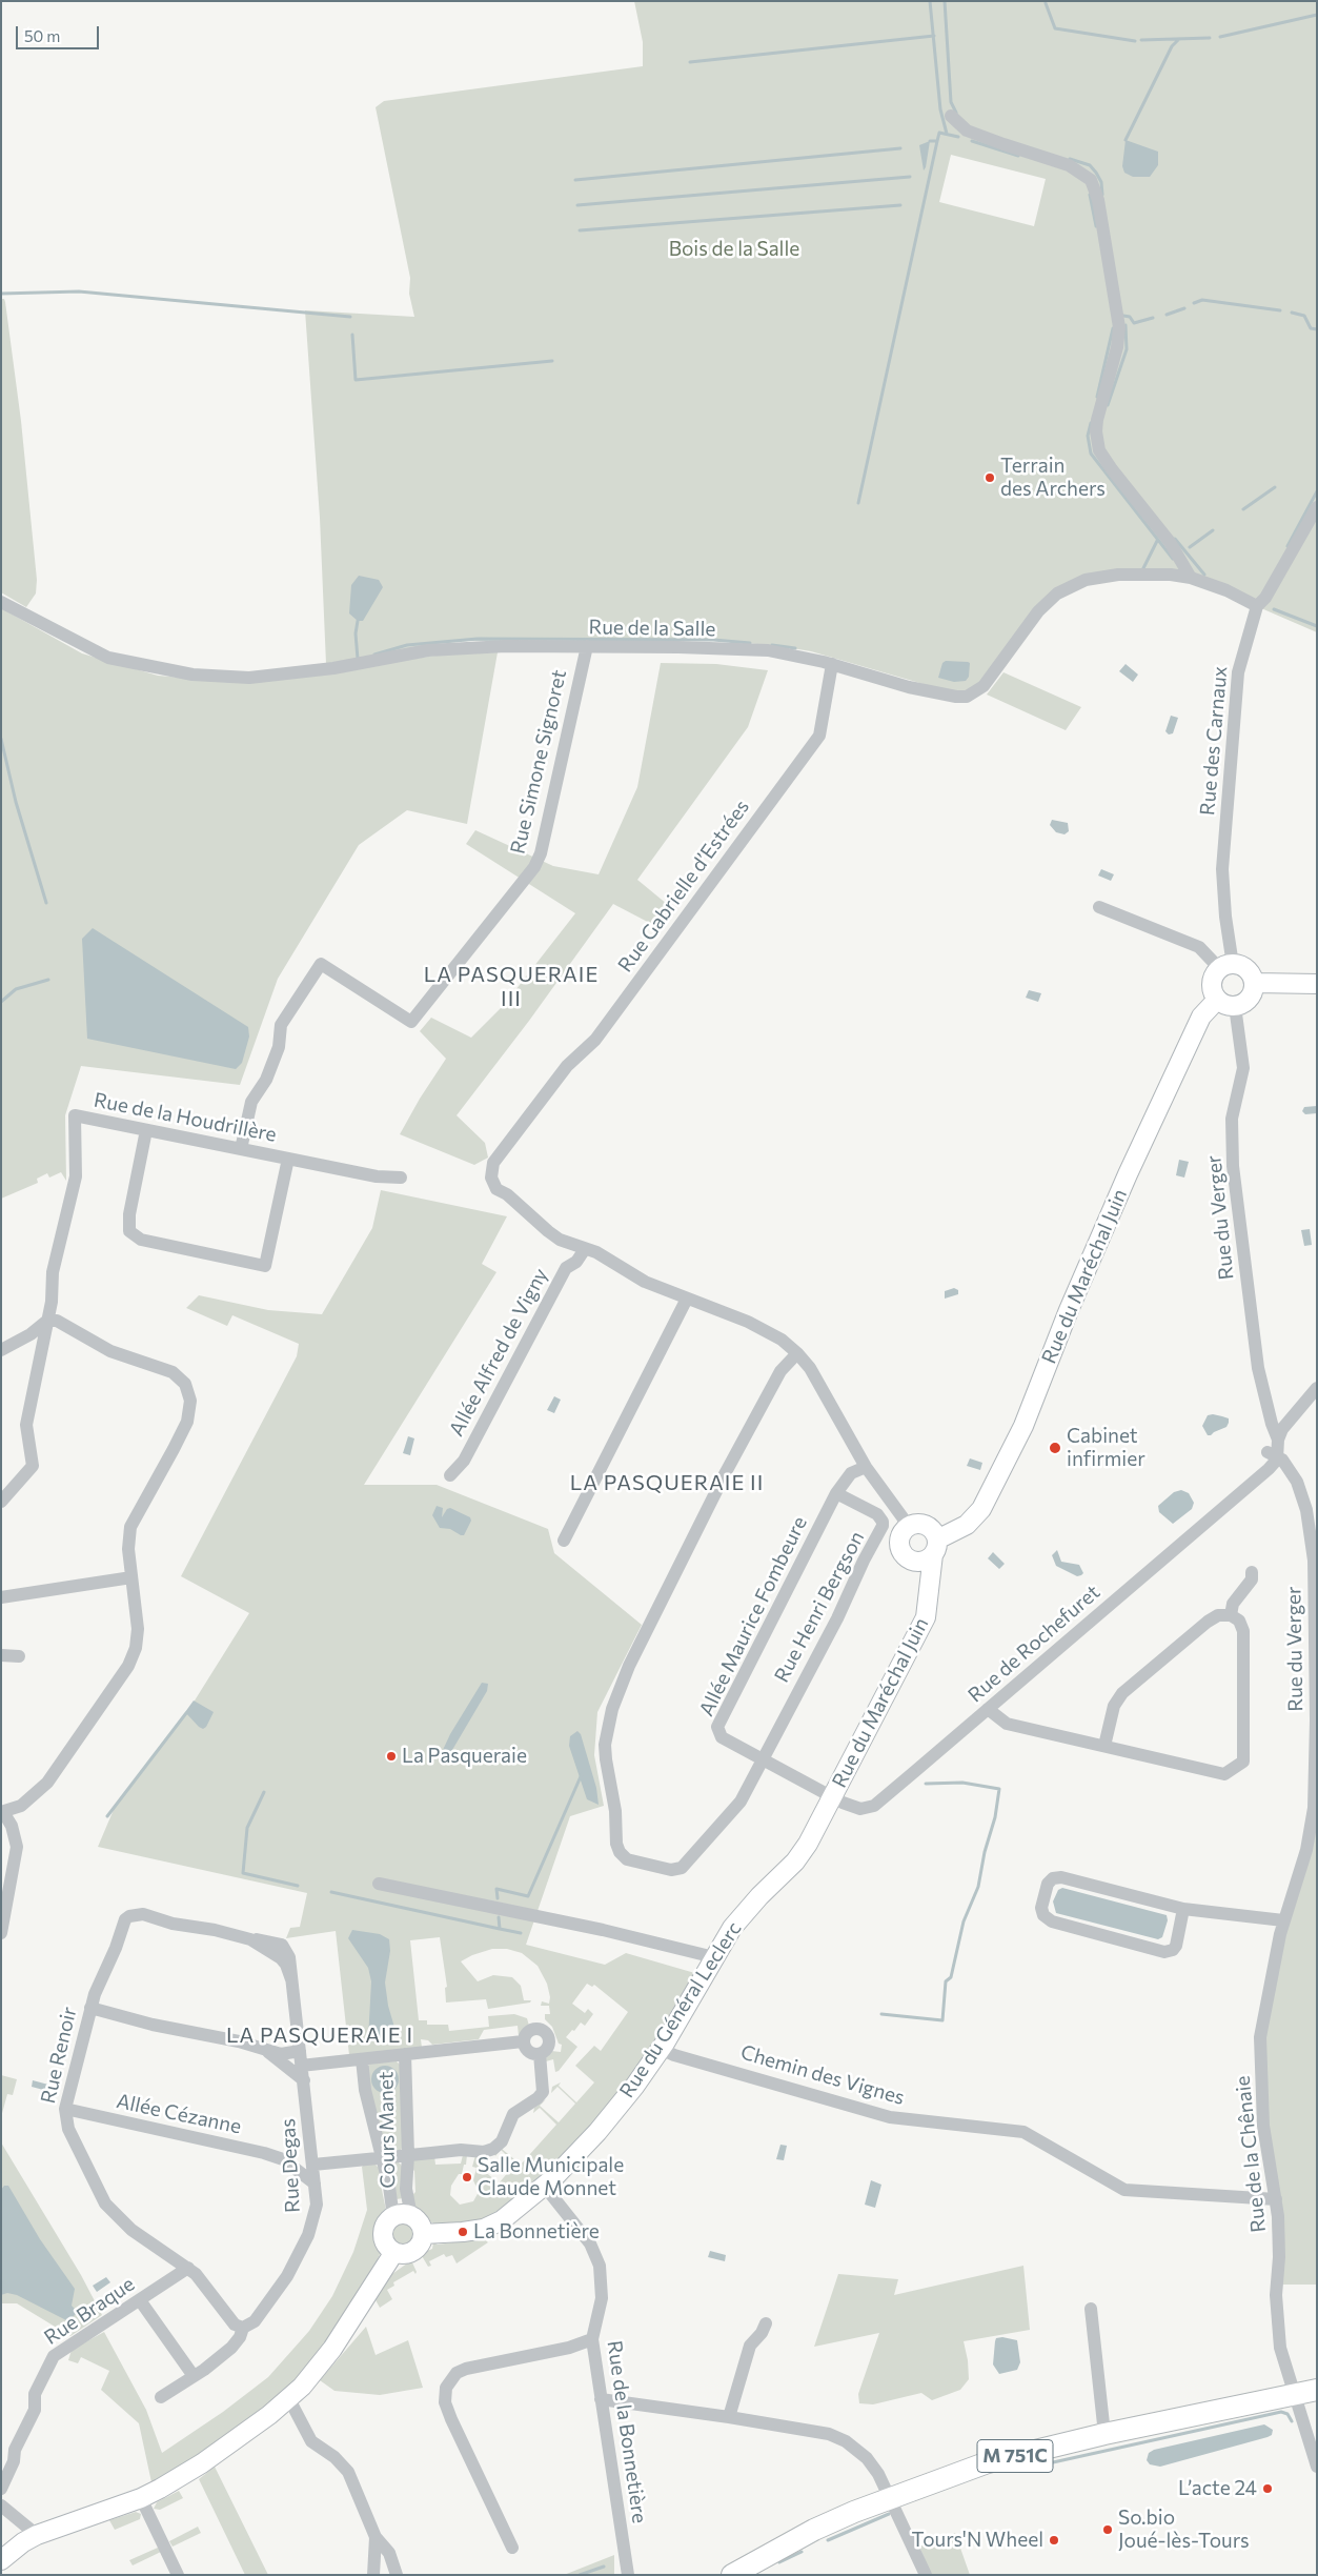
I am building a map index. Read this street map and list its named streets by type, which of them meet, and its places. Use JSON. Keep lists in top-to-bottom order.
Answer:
{
  "streets": {
    "main road": ["M 751C"],
    "street": [
      "Rue de la Salle",
      "Rue des Carnaux",
      "Rue Simone Signoret",
      "Rue Gabrielle d’Estrées",
      "Rue de la Houdrillère",
      "Rue du Verger",
      "Rue du Maréchal Juin",
      "Allée Alfred de Vigny",
      "Rue Henri Bergson",
      "Allée Maurice Fombeure",
      "Rue de Rochefuret",
      "Rue du Général Leclerc",
      "Rue Renoir",
      "Chemin des Vignes",
      "Allée Cézanne",
      "Cours Manet",
      "Rue de la Chênaie",
      "Rue Degas",
      "Rue Braque",
      "Rue de la Bonnetière"
    ]
  },
  "crossings": [
    ["Rue de la Salle", "Rue des Carnaux"],
    ["Rue de la Salle", "Rue Simone Signoret"],
    ["Rue de la Salle", "Rue Gabrielle d’Estrées"],
    ["Rue des Carnaux", "Rue du Verger"],
    ["Rue des Carnaux", "Rue du Maréchal Juin"],
    ["Rue Simone Signoret", "Rue de la Houdrillère"],
    ["Rue du Verger", "Rue du Maréchal Juin"],
    ["Rue du Verger", "Rue de Rochefuret"],
    ["Rue du Verger", "Rue de la Chênaie"],
    ["Rue du Maréchal Juin", "Allée Maurice Fombeure"],
    ["Rue du Maréchal Juin", "Rue de Rochefuret"],
    ["Rue du Maréchal Juin", "Rue du Général Leclerc"],
    ["Rue Henri Bergson", "Allée Maurice Fombeure"],
    ["Allée Maurice Fombeure", "Rue de Rochefuret"],
    ["Allée Maurice Fombeure", "Rue du Général Leclerc"],
    ["Rue de Rochefuret", "Rue du Général Leclerc"],
    ["Rue du Général Leclerc", "Chemin des Vignes"],
    ["Rue du Général Leclerc", "Cours Manet"],
    ["Rue du Général Leclerc", "Rue de la Bonnetière"],
    ["Rue Renoir", "Allée Cézanne"],
    ["Rue Renoir", "Rue Degas"],
    ["Rue Renoir", "Rue Braque"],
    ["Chemin des Vignes", "Rue de la Chênaie"],
    ["Allée Cézanne", "Cours Manet"],
    ["Allée Cézanne", "Rue Degas"],
    ["Cours Manet", "Rue Degas"],
    ["Rue de la Chênaie", "M 751C"]
  ],
  "districts": ["LA PASQUERAIE III", "LA PASQUERAIE II", "LA PASQUERAIE I"],
  "parks": ["Bois de la Salle"],
  "places": [
    "Terrain des Archers",
    "Cabinet infirmier",
    "La Pasqueraie",
    "Salle Municipale Claude Monnet",
    "La Bonnetière",
    "L’acte 24",
    "So.bio Joué-lès-Tours",
    "Tours'N Wheel"
  ],
  "scale_bar": "50 m"
}
